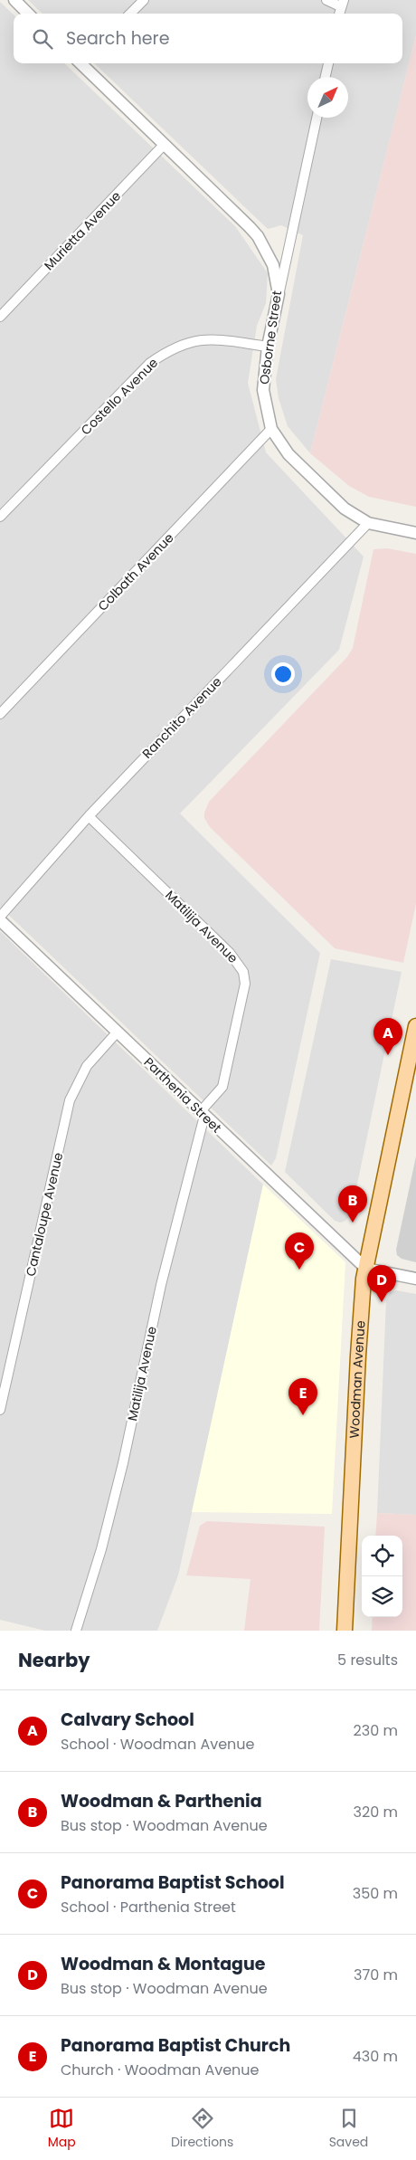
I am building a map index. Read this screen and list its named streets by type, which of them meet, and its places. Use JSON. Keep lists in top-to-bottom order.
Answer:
{
  "streets": {
    "main road": ["Woodman Avenue"],
    "street": [
      "Murietta Avenue",
      "Osborne Street",
      "Costello Avenue",
      "Colbath Avenue",
      "Ranchito Avenue",
      "Matilija Avenue",
      "Parthenia Street",
      "Cantaloupe Avenue"
    ]
  },
  "crossings": [
    ["Murietta Avenue", "Osborne Street"],
    ["Osborne Street", "Costello Avenue"],
    ["Osborne Street", "Colbath Avenue"],
    ["Osborne Street", "Ranchito Avenue"],
    ["Ranchito Avenue", "Matilija Avenue"],
    ["Matilija Avenue", "Parthenia Street"],
    ["Parthenia Street", "Cantaloupe Avenue"],
    ["Parthenia Street", "Woodman Avenue"]
  ],
  "north": "top right",
  "page": {
    "search": "Search here",
    "pins": [
      "A",
      "B",
      "C",
      "D",
      "E"
    ],
    "heading": ["Nearby", "5 results"],
    "list": [
      {
        "mark": "A",
        "name": "Calvary School",
        "note": "School · Woodman Avenue",
        "value": "230 m"
      },
      {
        "mark": "B",
        "name": "Woodman & Parthenia",
        "note": "Bus stop · Woodman Avenue",
        "value": "320 m"
      },
      {
        "mark": "C",
        "name": "Panorama Baptist School",
        "note": "School · Parthenia Street",
        "value": "350 m"
      },
      {
        "mark": "D",
        "name": "Woodman & Montague",
        "note": "Bus stop · Woodman Avenue",
        "value": "370 m"
      },
      {
        "mark": "E",
        "name": "Panorama Baptist Church",
        "note": "Church · Woodman Avenue",
        "value": "430 m"
      }
    ],
    "nav": ["Map", "Directions", "Saved"]
  }
}
